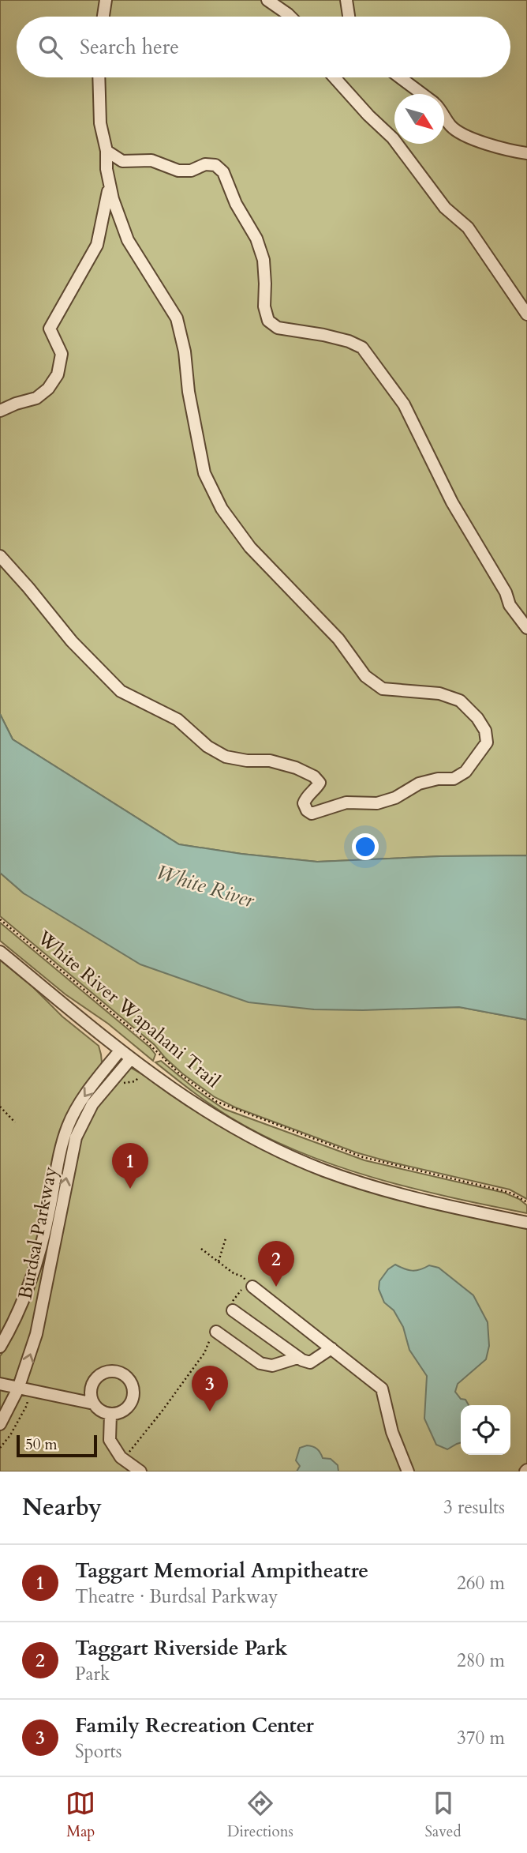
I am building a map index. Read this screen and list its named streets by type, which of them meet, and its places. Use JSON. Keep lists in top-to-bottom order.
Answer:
{
  "streets": {
    "street": ["Burdsal Parkway"],
    "path": ["White River Wapahani Trail"]
  },
  "water": ["White River"],
  "scale_bar": "50 m",
  "north": "bottom right",
  "page": {
    "search": "Search here",
    "pins": ["1", "2", "3"],
    "scale": "50 m",
    "heading": ["Nearby", "3 results"],
    "list": [
      {
        "mark": "1",
        "name": "Taggart Memorial Ampitheatre",
        "note": "Theatre · Burdsal Parkway",
        "value": "260 m"
      },
      {
        "mark": "2",
        "name": "Taggart Riverside Park",
        "note": "Park",
        "value": "280 m"
      },
      {
        "mark": "3",
        "name": "Family Recreation Center",
        "note": "Sports",
        "value": "370 m"
      }
    ],
    "nav": ["Map", "Directions", "Saved"]
  }
}
